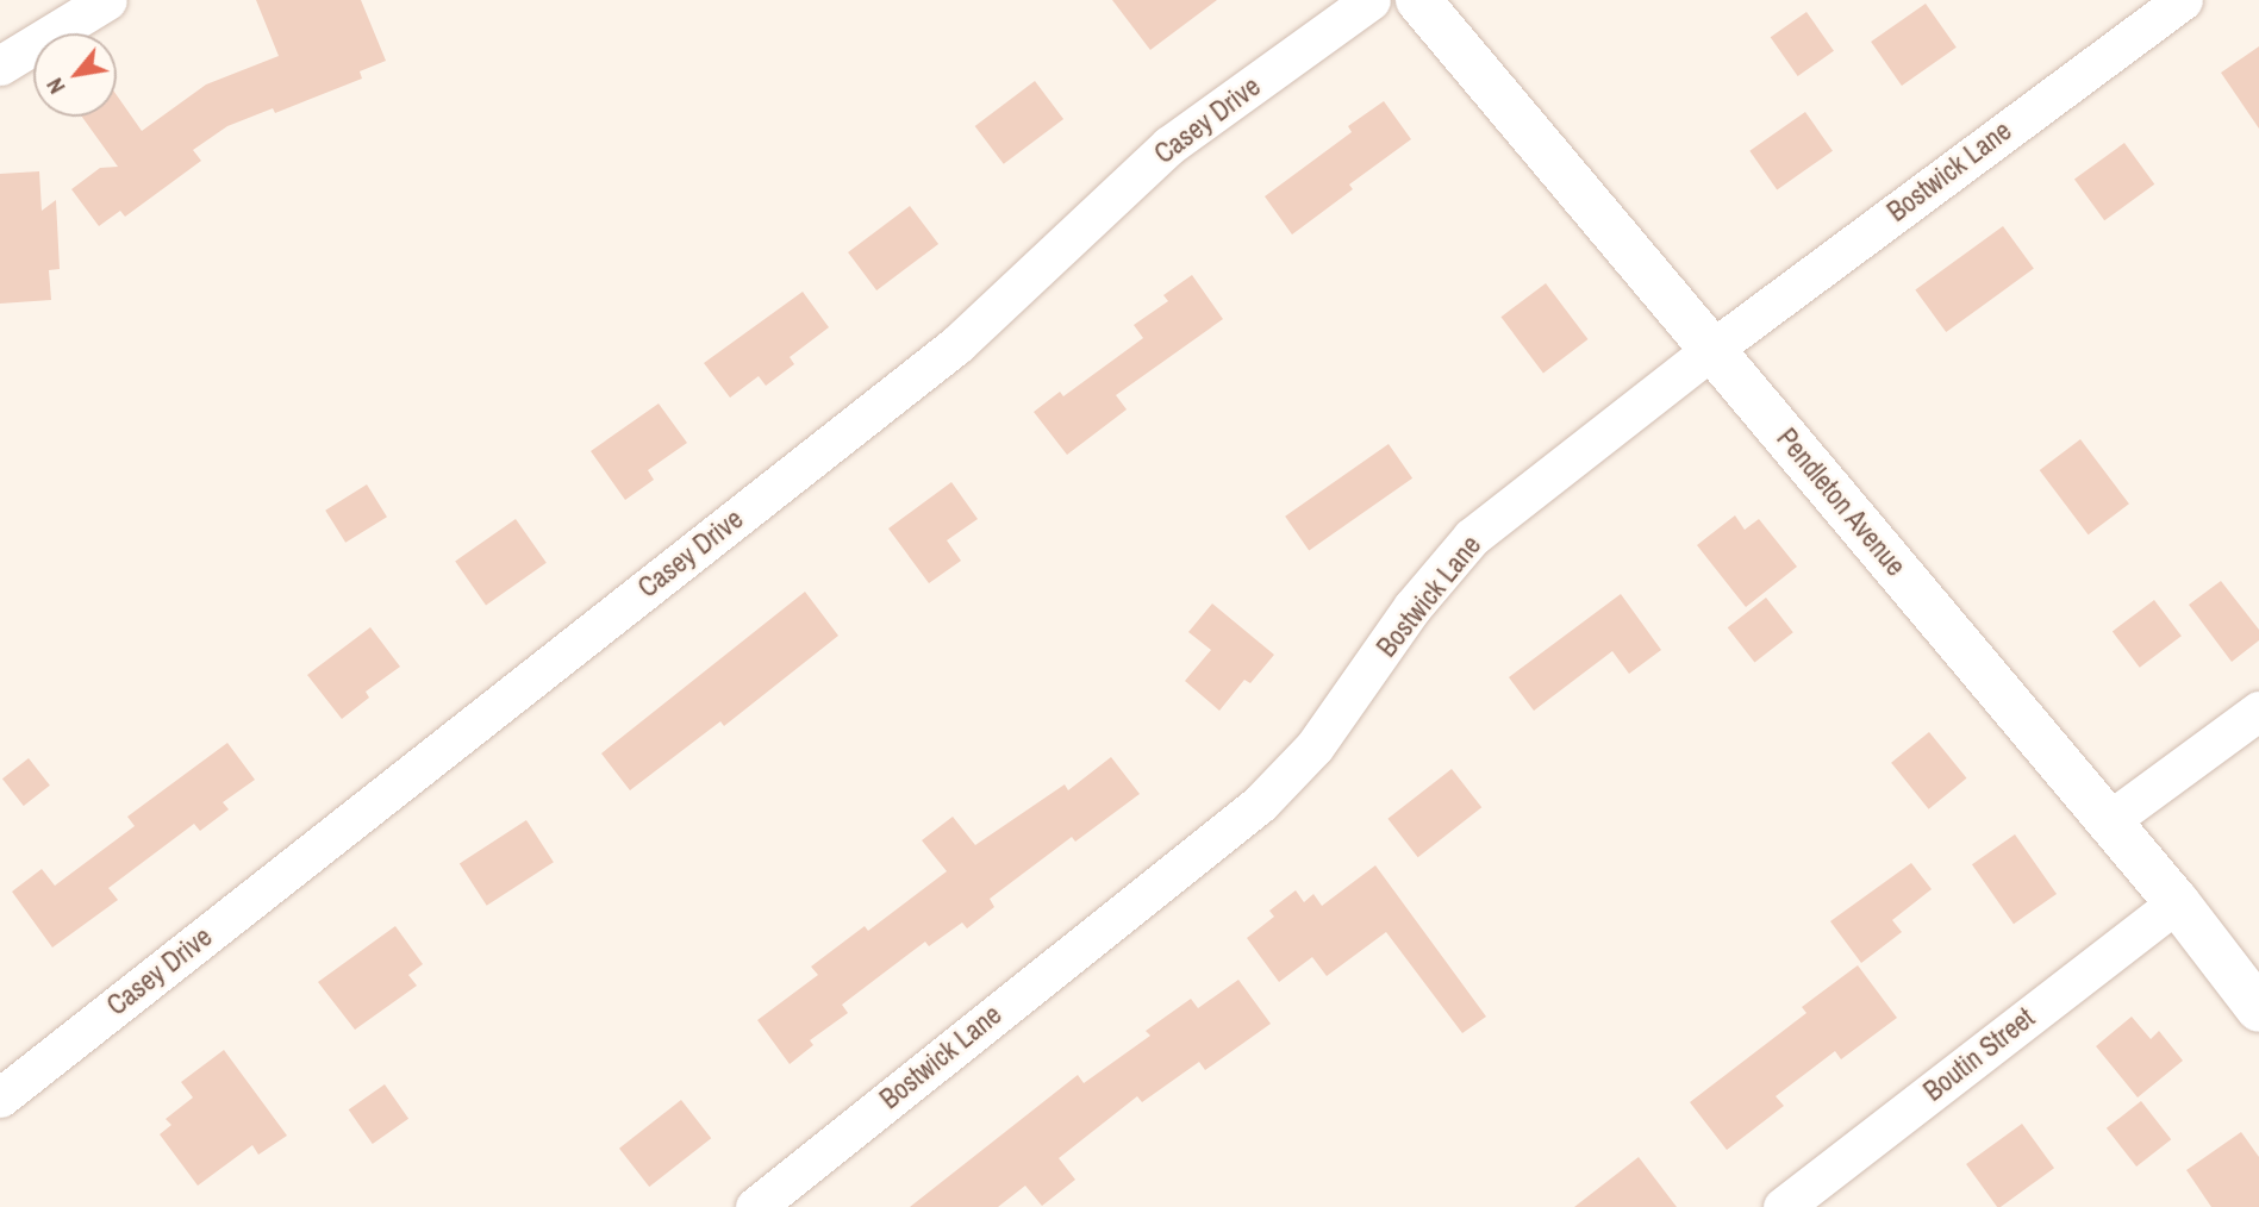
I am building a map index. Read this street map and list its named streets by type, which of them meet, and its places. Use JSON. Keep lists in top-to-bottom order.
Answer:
{
  "streets": {
    "street": [
      "Casey Drive",
      "Bostwick Lane",
      "Pendleton Avenue",
      "Boutin Street"
    ]
  },
  "crossings": [
    ["Bostwick Lane", "Pendleton Avenue"],
    ["Pendleton Avenue", "Boutin Street"]
  ],
  "north": "bottom left"
}
